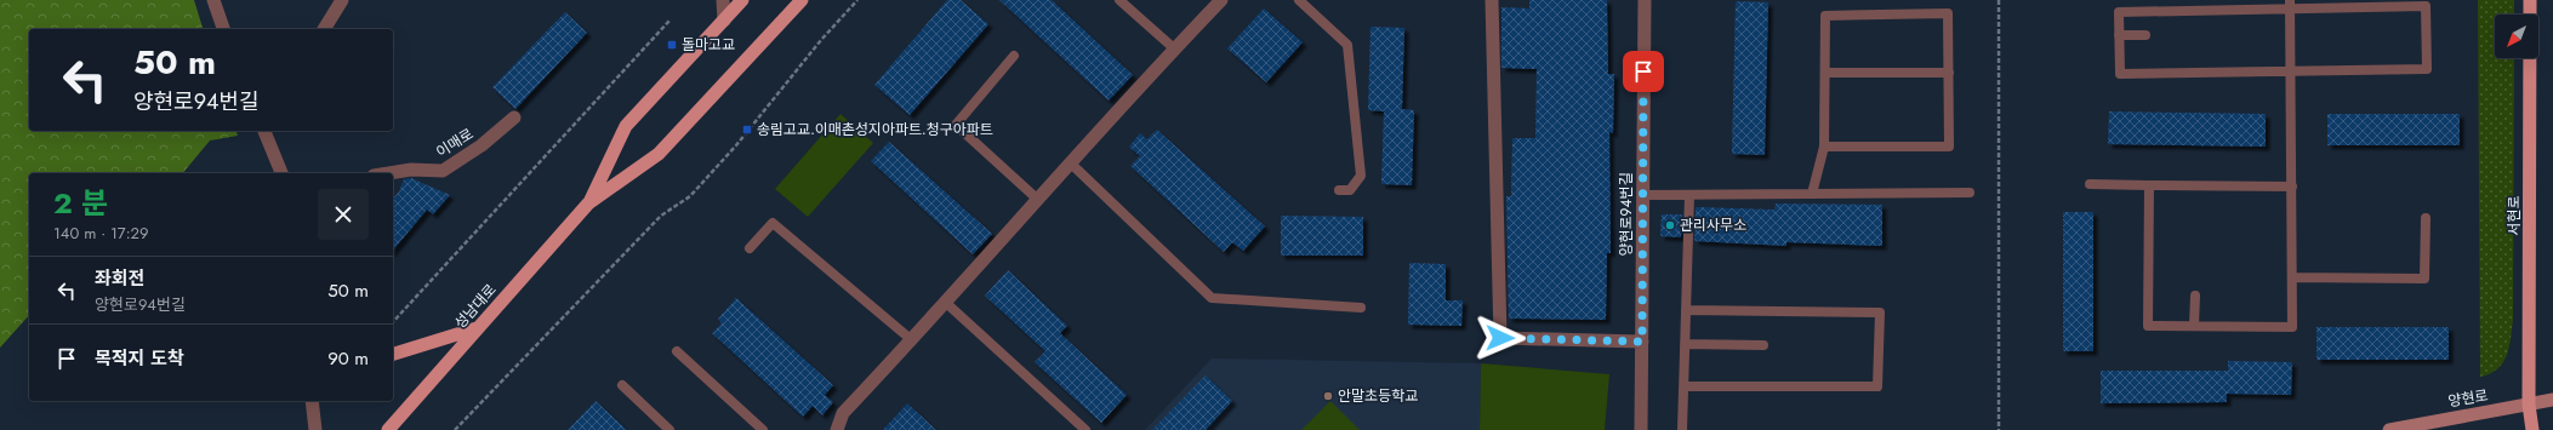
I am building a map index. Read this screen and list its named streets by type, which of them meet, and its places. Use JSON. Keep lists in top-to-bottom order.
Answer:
{
  "streets": {
    "main road": ["서현로", "성남대로", "양현로"],
    "street": ["이매로", "양현로94번길"]
  },
  "crossings": [
    ["서현로", "양현로"]
  ],
  "places": {
    "transit": ["돌마고교", "송림고교.이매촌성지아파트.청구아파트"],
    "other": ["관리사무소", "안말초등학교"]
  },
  "north": "bottom left",
  "page": {
    "turn": ["50 m", "양현로94번길"],
    "heading": ["2 분", "140 m · 17:29"],
    "list": [
      {
        "name": "좌회전",
        "note": "양현로94번길",
        "value": "50 m"
      },
      {
        "name": "목적지 도착",
        "value": "90 m"
      }
    ]
  }
}
